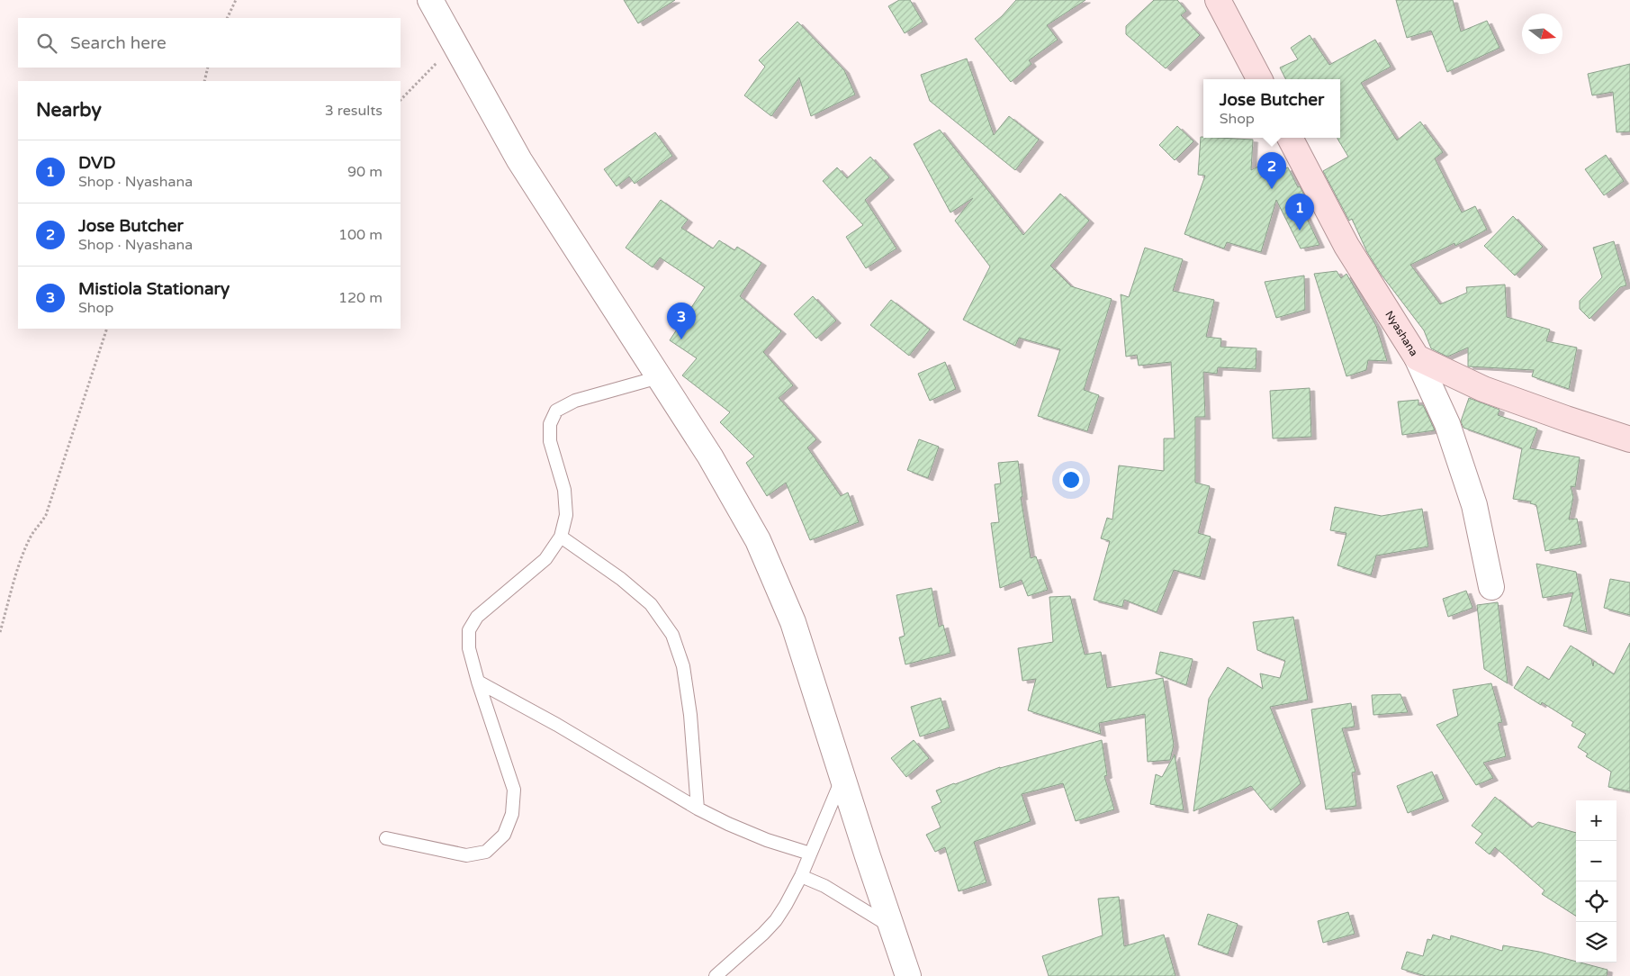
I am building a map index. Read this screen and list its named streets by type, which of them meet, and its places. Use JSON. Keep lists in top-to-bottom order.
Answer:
{
  "streets": {
    "street": ["Nyashana"]
  },
  "north": "right",
  "page": {
    "search": "Search here",
    "popup": ["Jose Butcher", "Shop"],
    "heading": ["Nearby", "3 results"],
    "list": [
      {
        "mark": "1",
        "name": "DVD",
        "note": "Shop · Nyashana",
        "value": "90 m"
      },
      {
        "mark": "2",
        "name": "Jose Butcher",
        "note": "Shop · Nyashana",
        "value": "100 m"
      },
      {
        "mark": "3",
        "name": "Mistiola Stationary",
        "note": "Shop",
        "value": "120 m"
      }
    ],
    "pins": ["2", "1", "3"],
    "map_buttons": ["+", "−"]
  }
}
